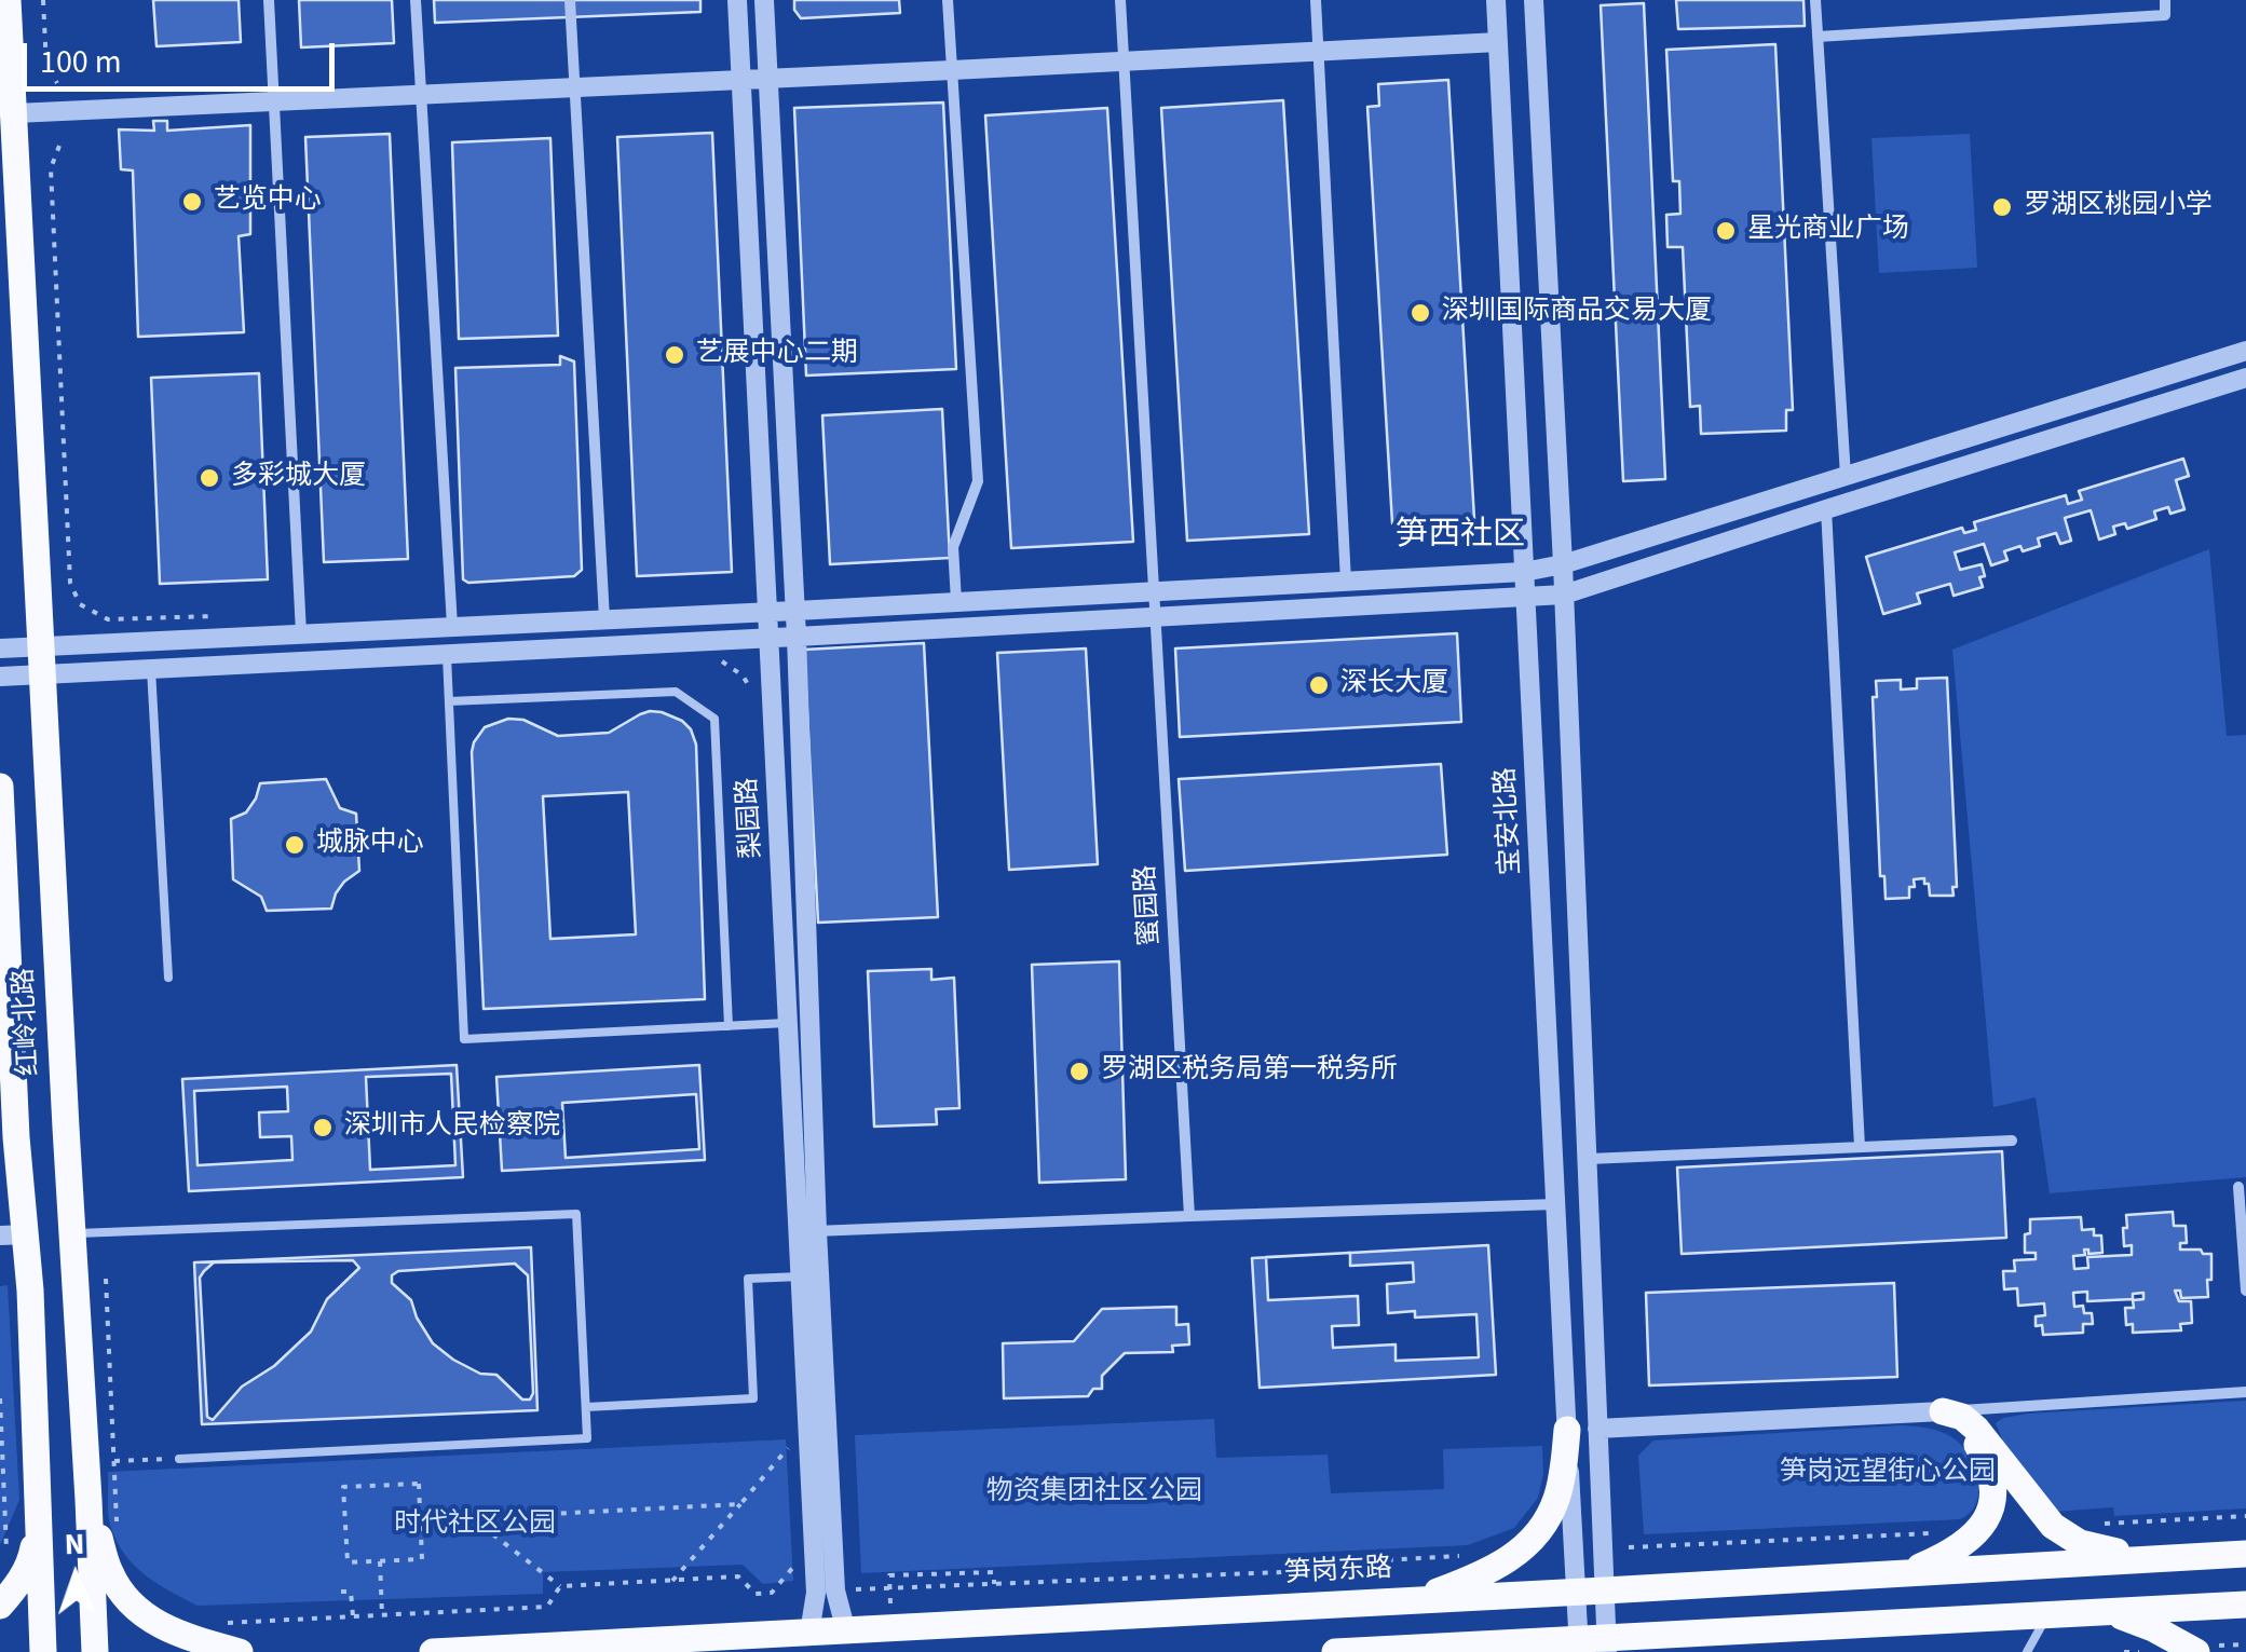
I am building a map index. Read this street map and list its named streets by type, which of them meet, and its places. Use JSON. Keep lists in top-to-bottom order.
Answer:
{
  "streets": {
    "main road": ["红岭北路", "笋岗东路"],
    "street": ["梨园路", "宝安北路", "蜜园路"]
  },
  "crossings": [
    ["梨园路", "笋岗东路"],
    ["宝安北路", "笋岗东路"]
  ],
  "districts": ["笋西社区"],
  "parks": ["笋岗远望街心公园", "物资集团社区公园", "时代社区公园"],
  "places": [
    "艺览中心",
    "罗湖区桃园小学",
    "星光商业广场",
    "深圳国际商品交易大厦",
    "艺展中心二期",
    "多彩城大厦",
    "深长大厦",
    "城脉中心",
    "罗湖区税务局第一税务所",
    "深圳市人民检察院"
  ],
  "scale_bar": "100 m",
  "north": "top"
}
